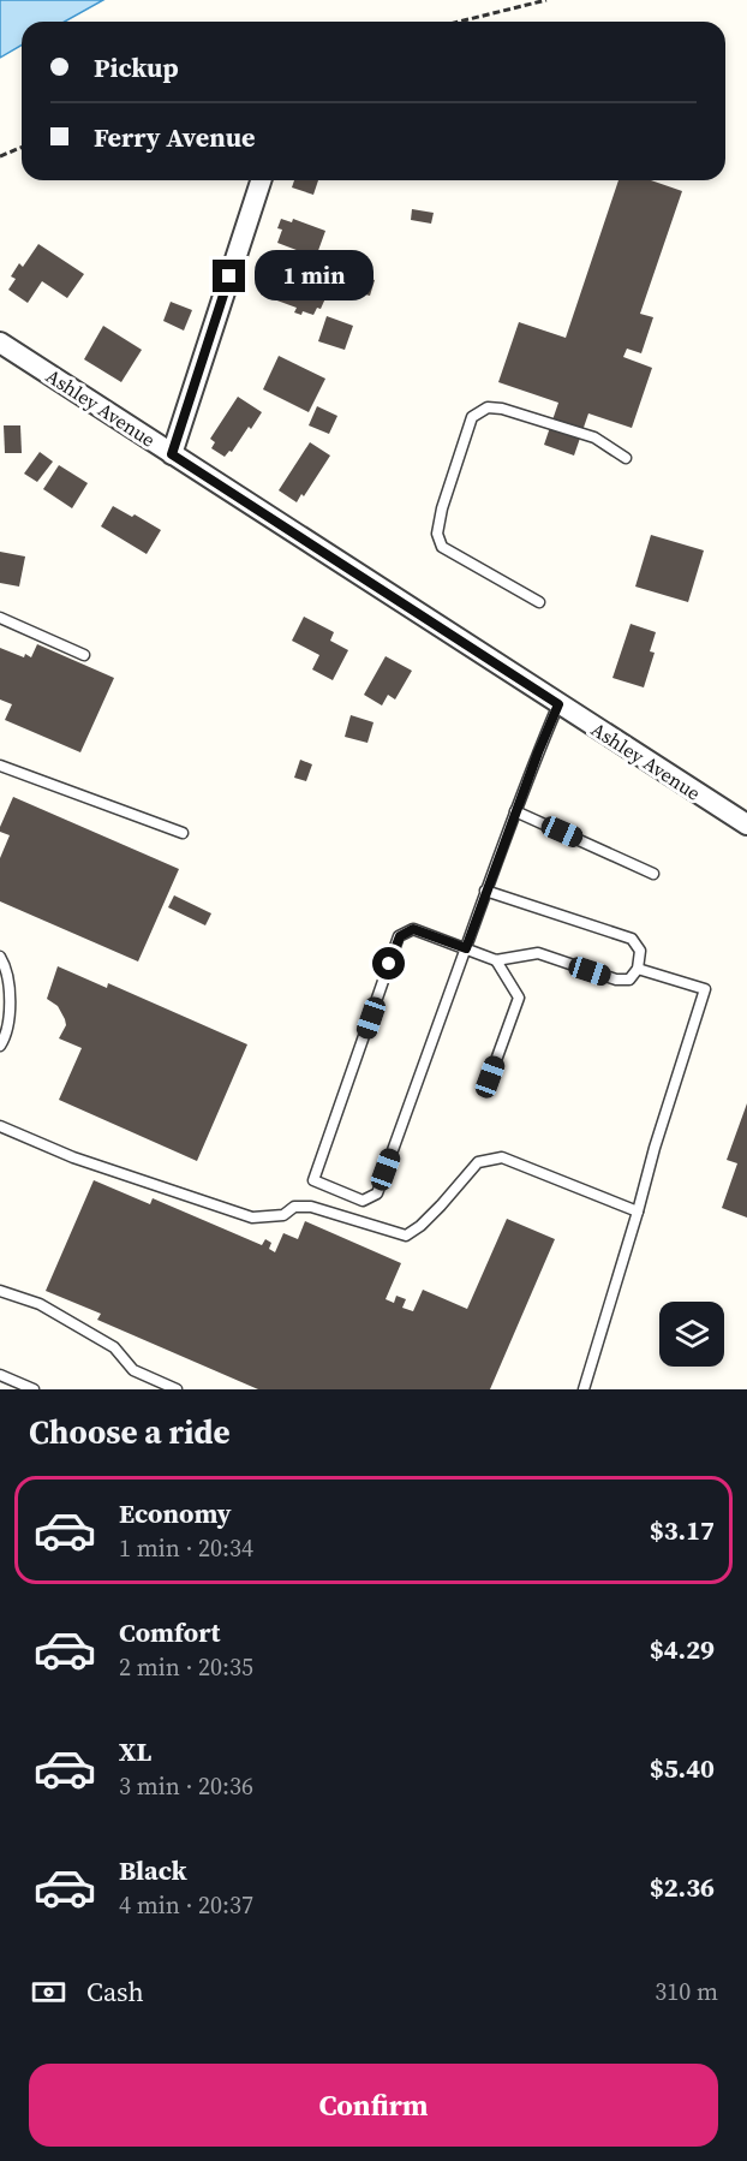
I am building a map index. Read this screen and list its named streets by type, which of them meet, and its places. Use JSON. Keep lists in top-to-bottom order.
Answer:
{
  "streets": {
    "street": ["Ashley Avenue"]
  },
  "page": {
    "banner": ["Pickup", "Ferry Avenue"],
    "bubble": "1 min",
    "heading": "Choose a ride",
    "list": [
      {
        "name": "Economy",
        "note": "1 min · 20:34",
        "value": "$3.17"
      },
      {
        "name": "Comfort",
        "note": "2 min · 20:35",
        "value": "$4.29"
      },
      {
        "name": "XL",
        "note": "3 min · 20:36",
        "value": "$5.40"
      },
      {
        "name": "Black",
        "note": "4 min · 20:37",
        "value": "$2.36"
      }
    ],
    "pay": ["Cash", "310 m"],
    "buttons": "Confirm"
  }
}
